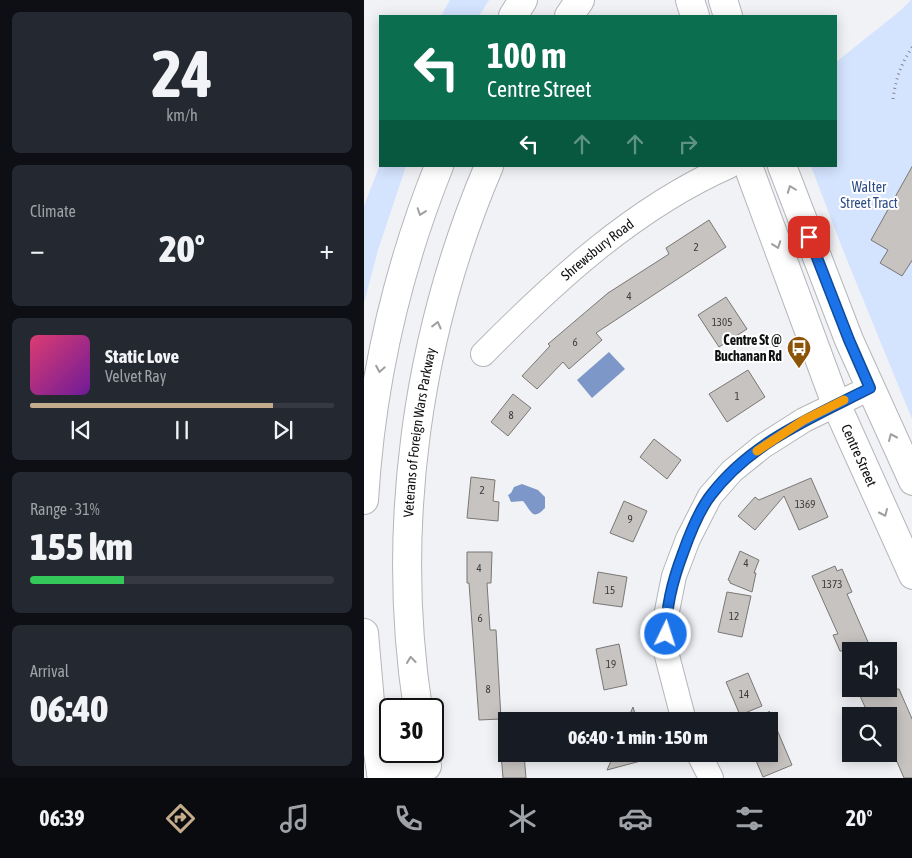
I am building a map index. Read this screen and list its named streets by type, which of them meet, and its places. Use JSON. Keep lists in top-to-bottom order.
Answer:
{
  "streets": {
    "main road": ["Veterans of Foreign Wars Parkway", "Centre Street"],
    "street": ["Shrewsbury Road"]
  },
  "parks": ["Walter Street Tract"],
  "places": {
    "bus stop": ["Centre St @ Buchanan Rd"]
  },
  "house_numbers": [
    "2",
    "4",
    "1305",
    "6",
    "1",
    "8",
    "2",
    "1369",
    "9",
    "4",
    "4",
    "1373",
    "15",
    "12",
    "6",
    "19",
    "8",
    "14"
  ],
  "page": {
    "tile": [
      ["24", "km/h"],
      "Climate",
      ["Range · 31%", "155 km"],
      ["Arrival", "06:40"]
    ],
    "turn": ["100 m", "Centre Street"],
    "heat": ["−", "20°", "+"],
    "song": ["Static Love", "Velvet Ray"],
    "limit": "30",
    "trip": "06:40 · 1 min · 150 m",
    "tabs": ["06:39", "20°"]
  }
}
